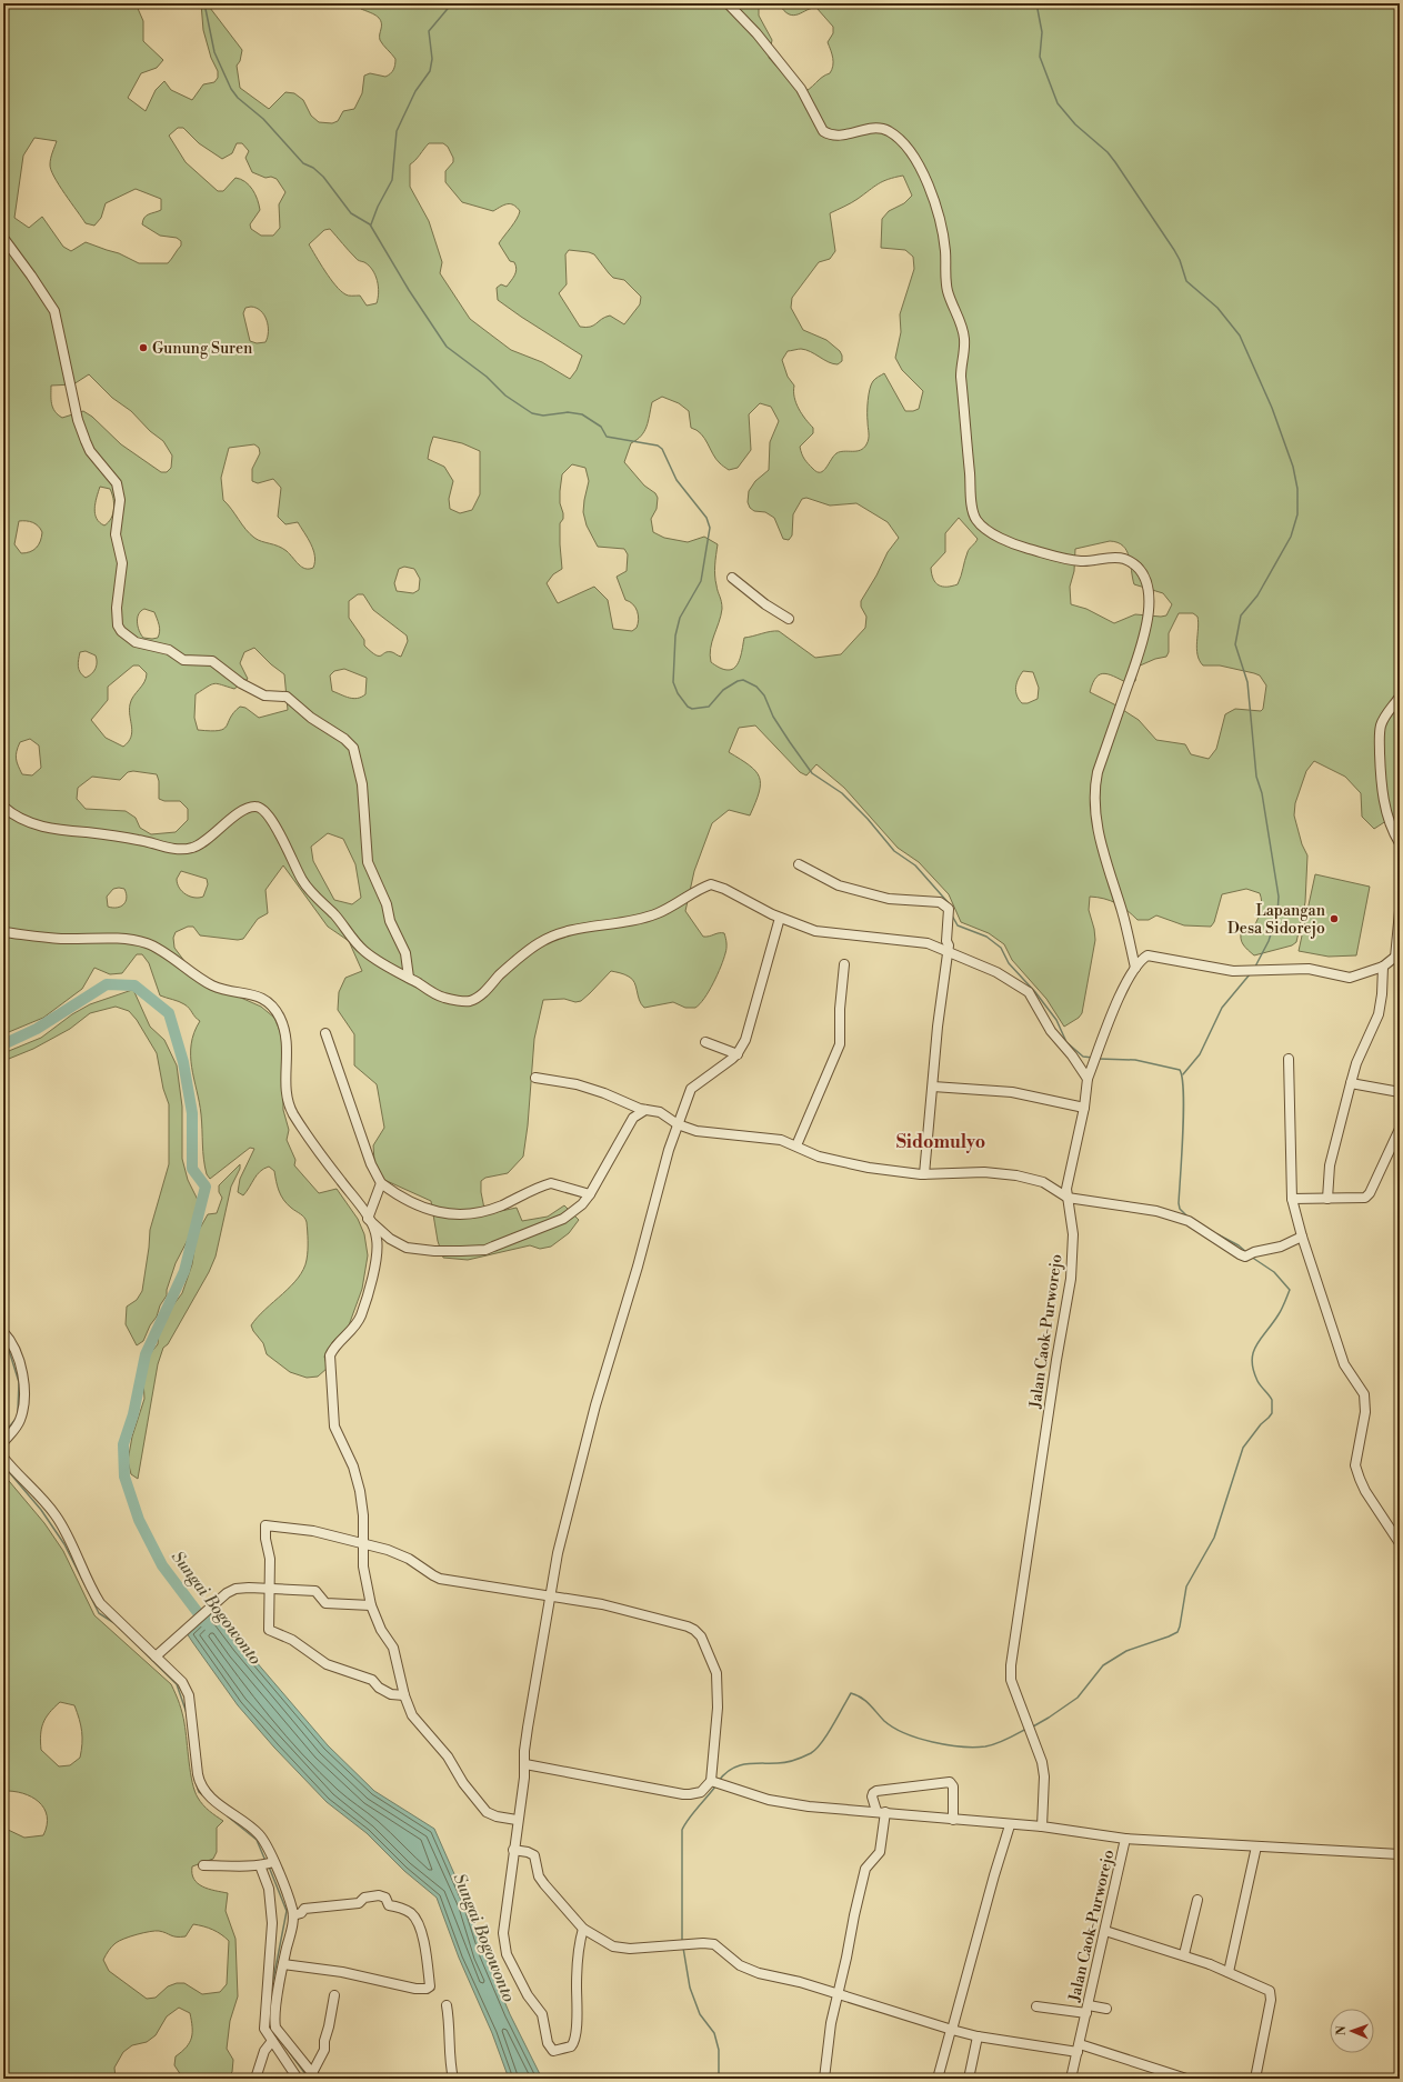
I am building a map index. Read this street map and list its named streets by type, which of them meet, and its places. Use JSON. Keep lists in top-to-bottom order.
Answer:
{
  "streets": {
    "street": ["Jalan Caok-Purworejo"]
  },
  "districts": ["Sidomulyo"],
  "water": ["Sungai Bogowonto"],
  "places": ["Gunung Suren", "Lapangan Desa Sidorejo"],
  "north": "left"
}
